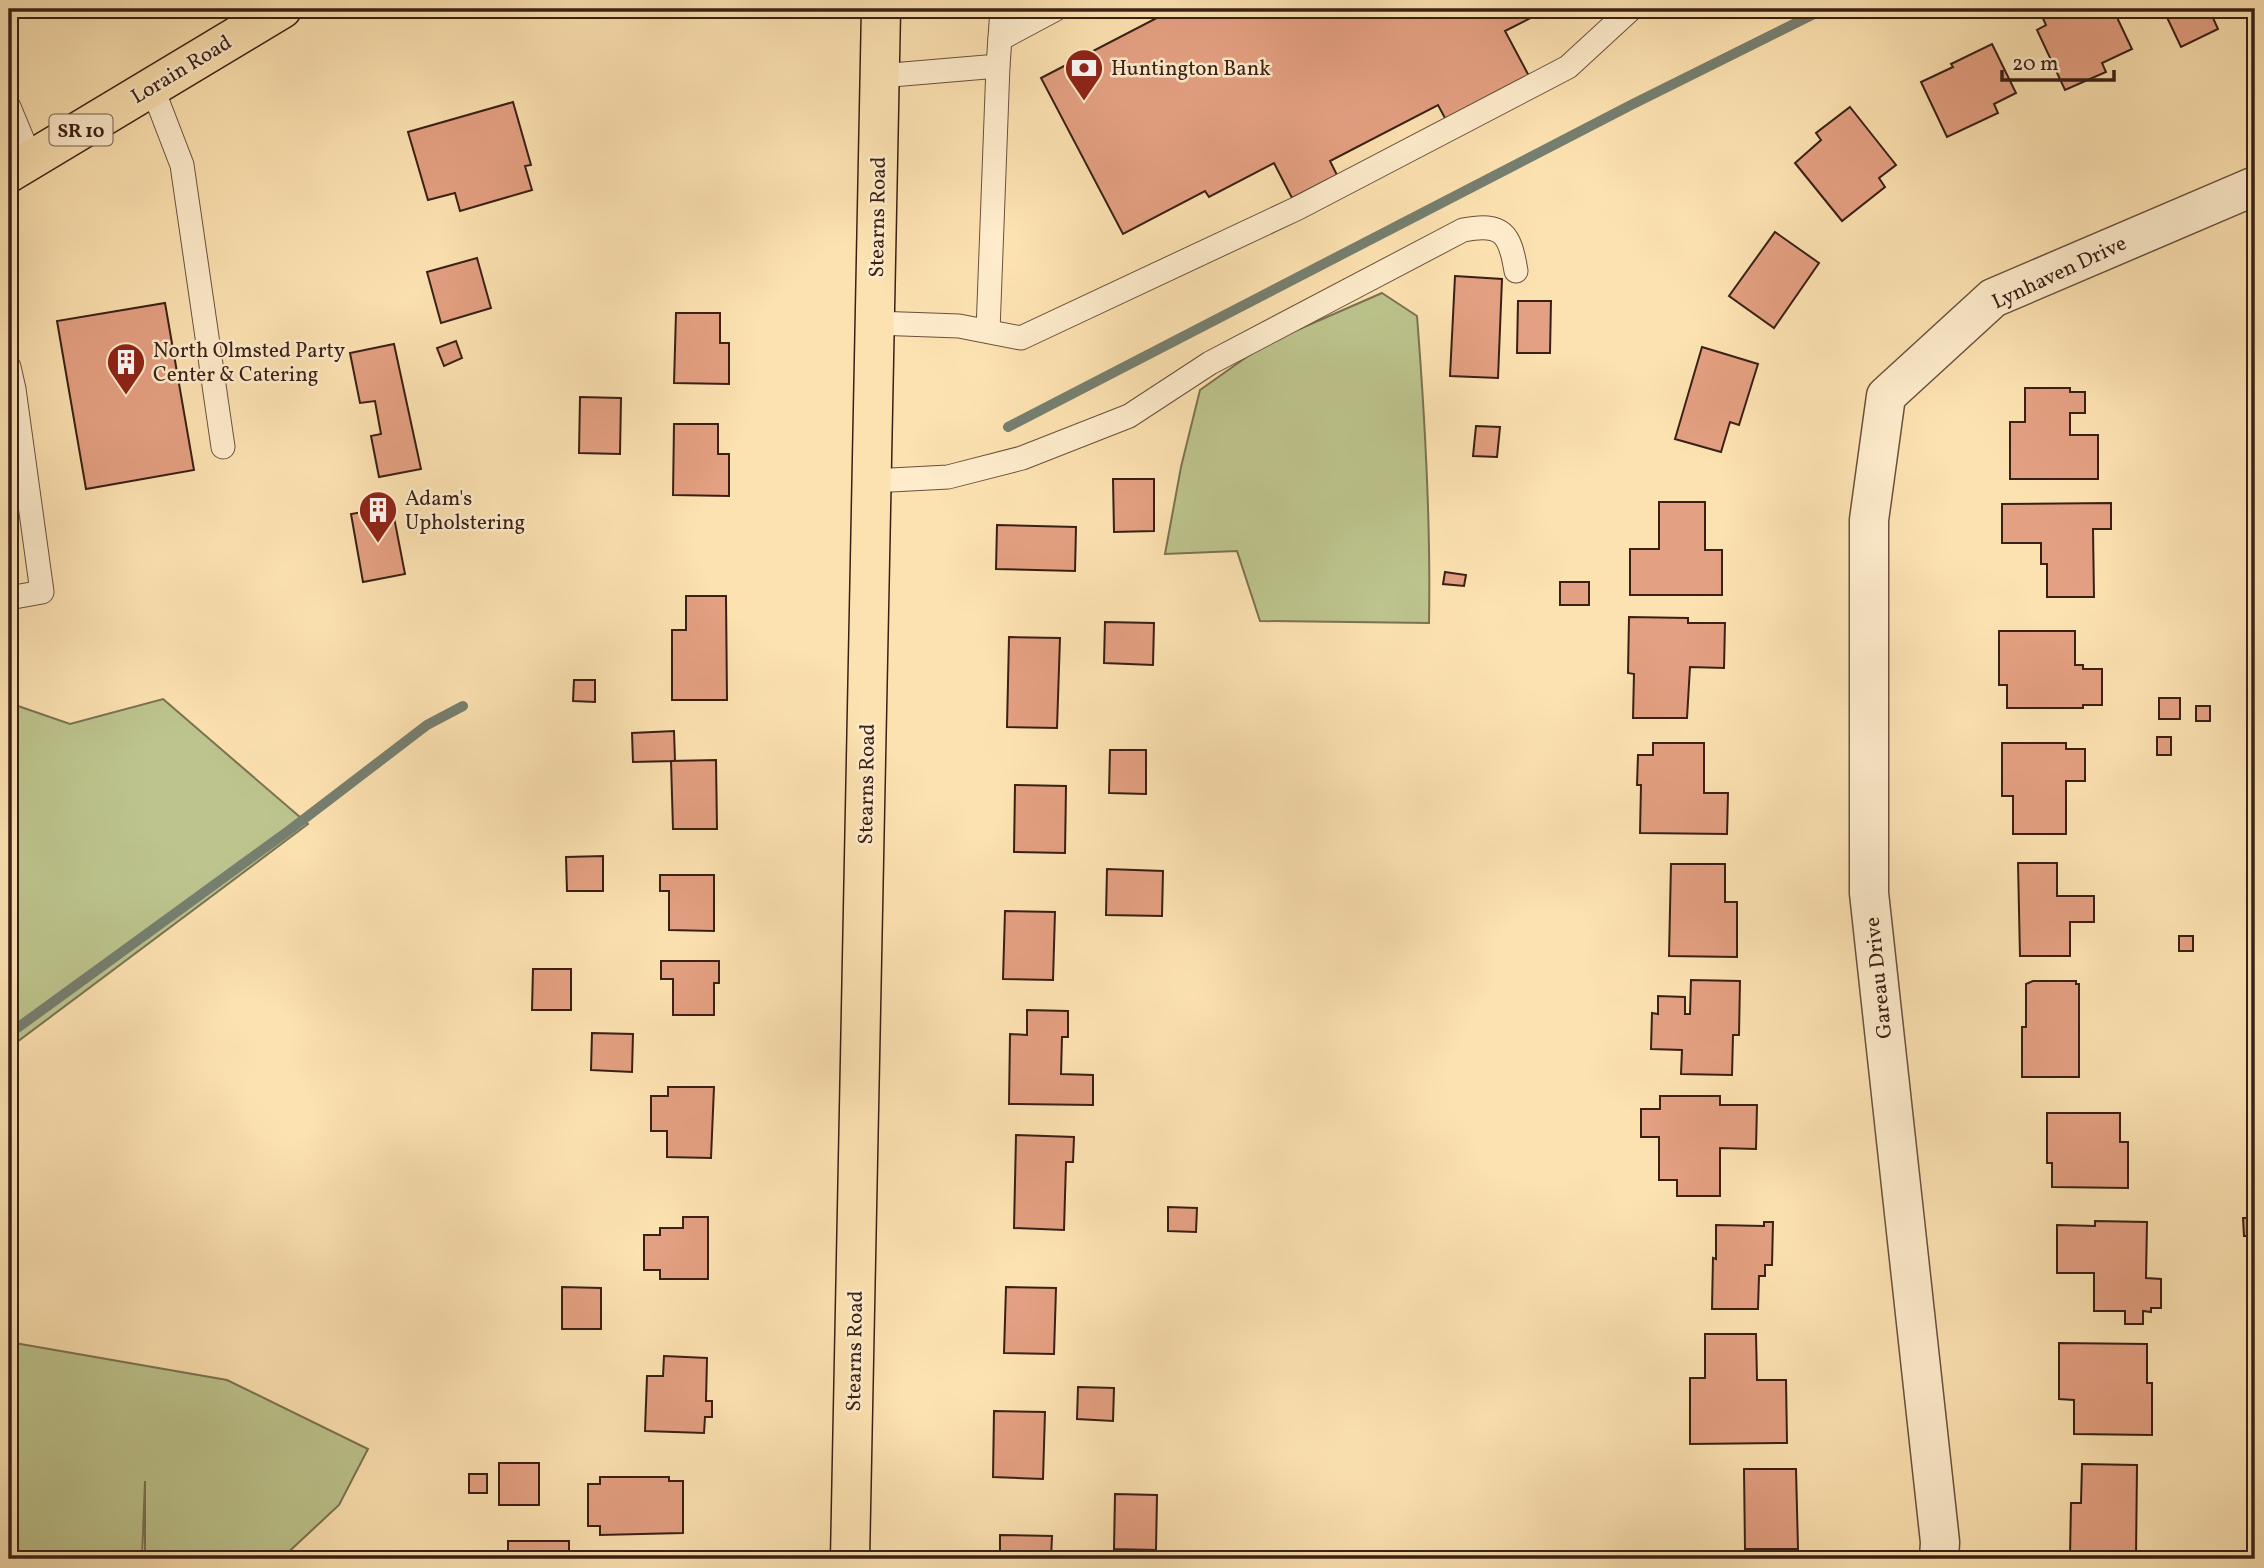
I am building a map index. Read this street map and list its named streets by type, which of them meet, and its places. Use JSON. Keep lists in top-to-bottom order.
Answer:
{
  "streets": {
    "main road": ["Lorain Road", "SR 10", "Stearns Road"],
    "street": ["Lynhaven Drive", "Gareau Drive"]
  },
  "crossings": [
    ["Lynhaven Drive", "Gareau Drive"]
  ],
  "places": {
    "bank": ["Huntington Bank"],
    "building": ["North Olmsted Party Center & Catering", "Adam's Upholstering"]
  },
  "scale_bar": "20 m"
}
